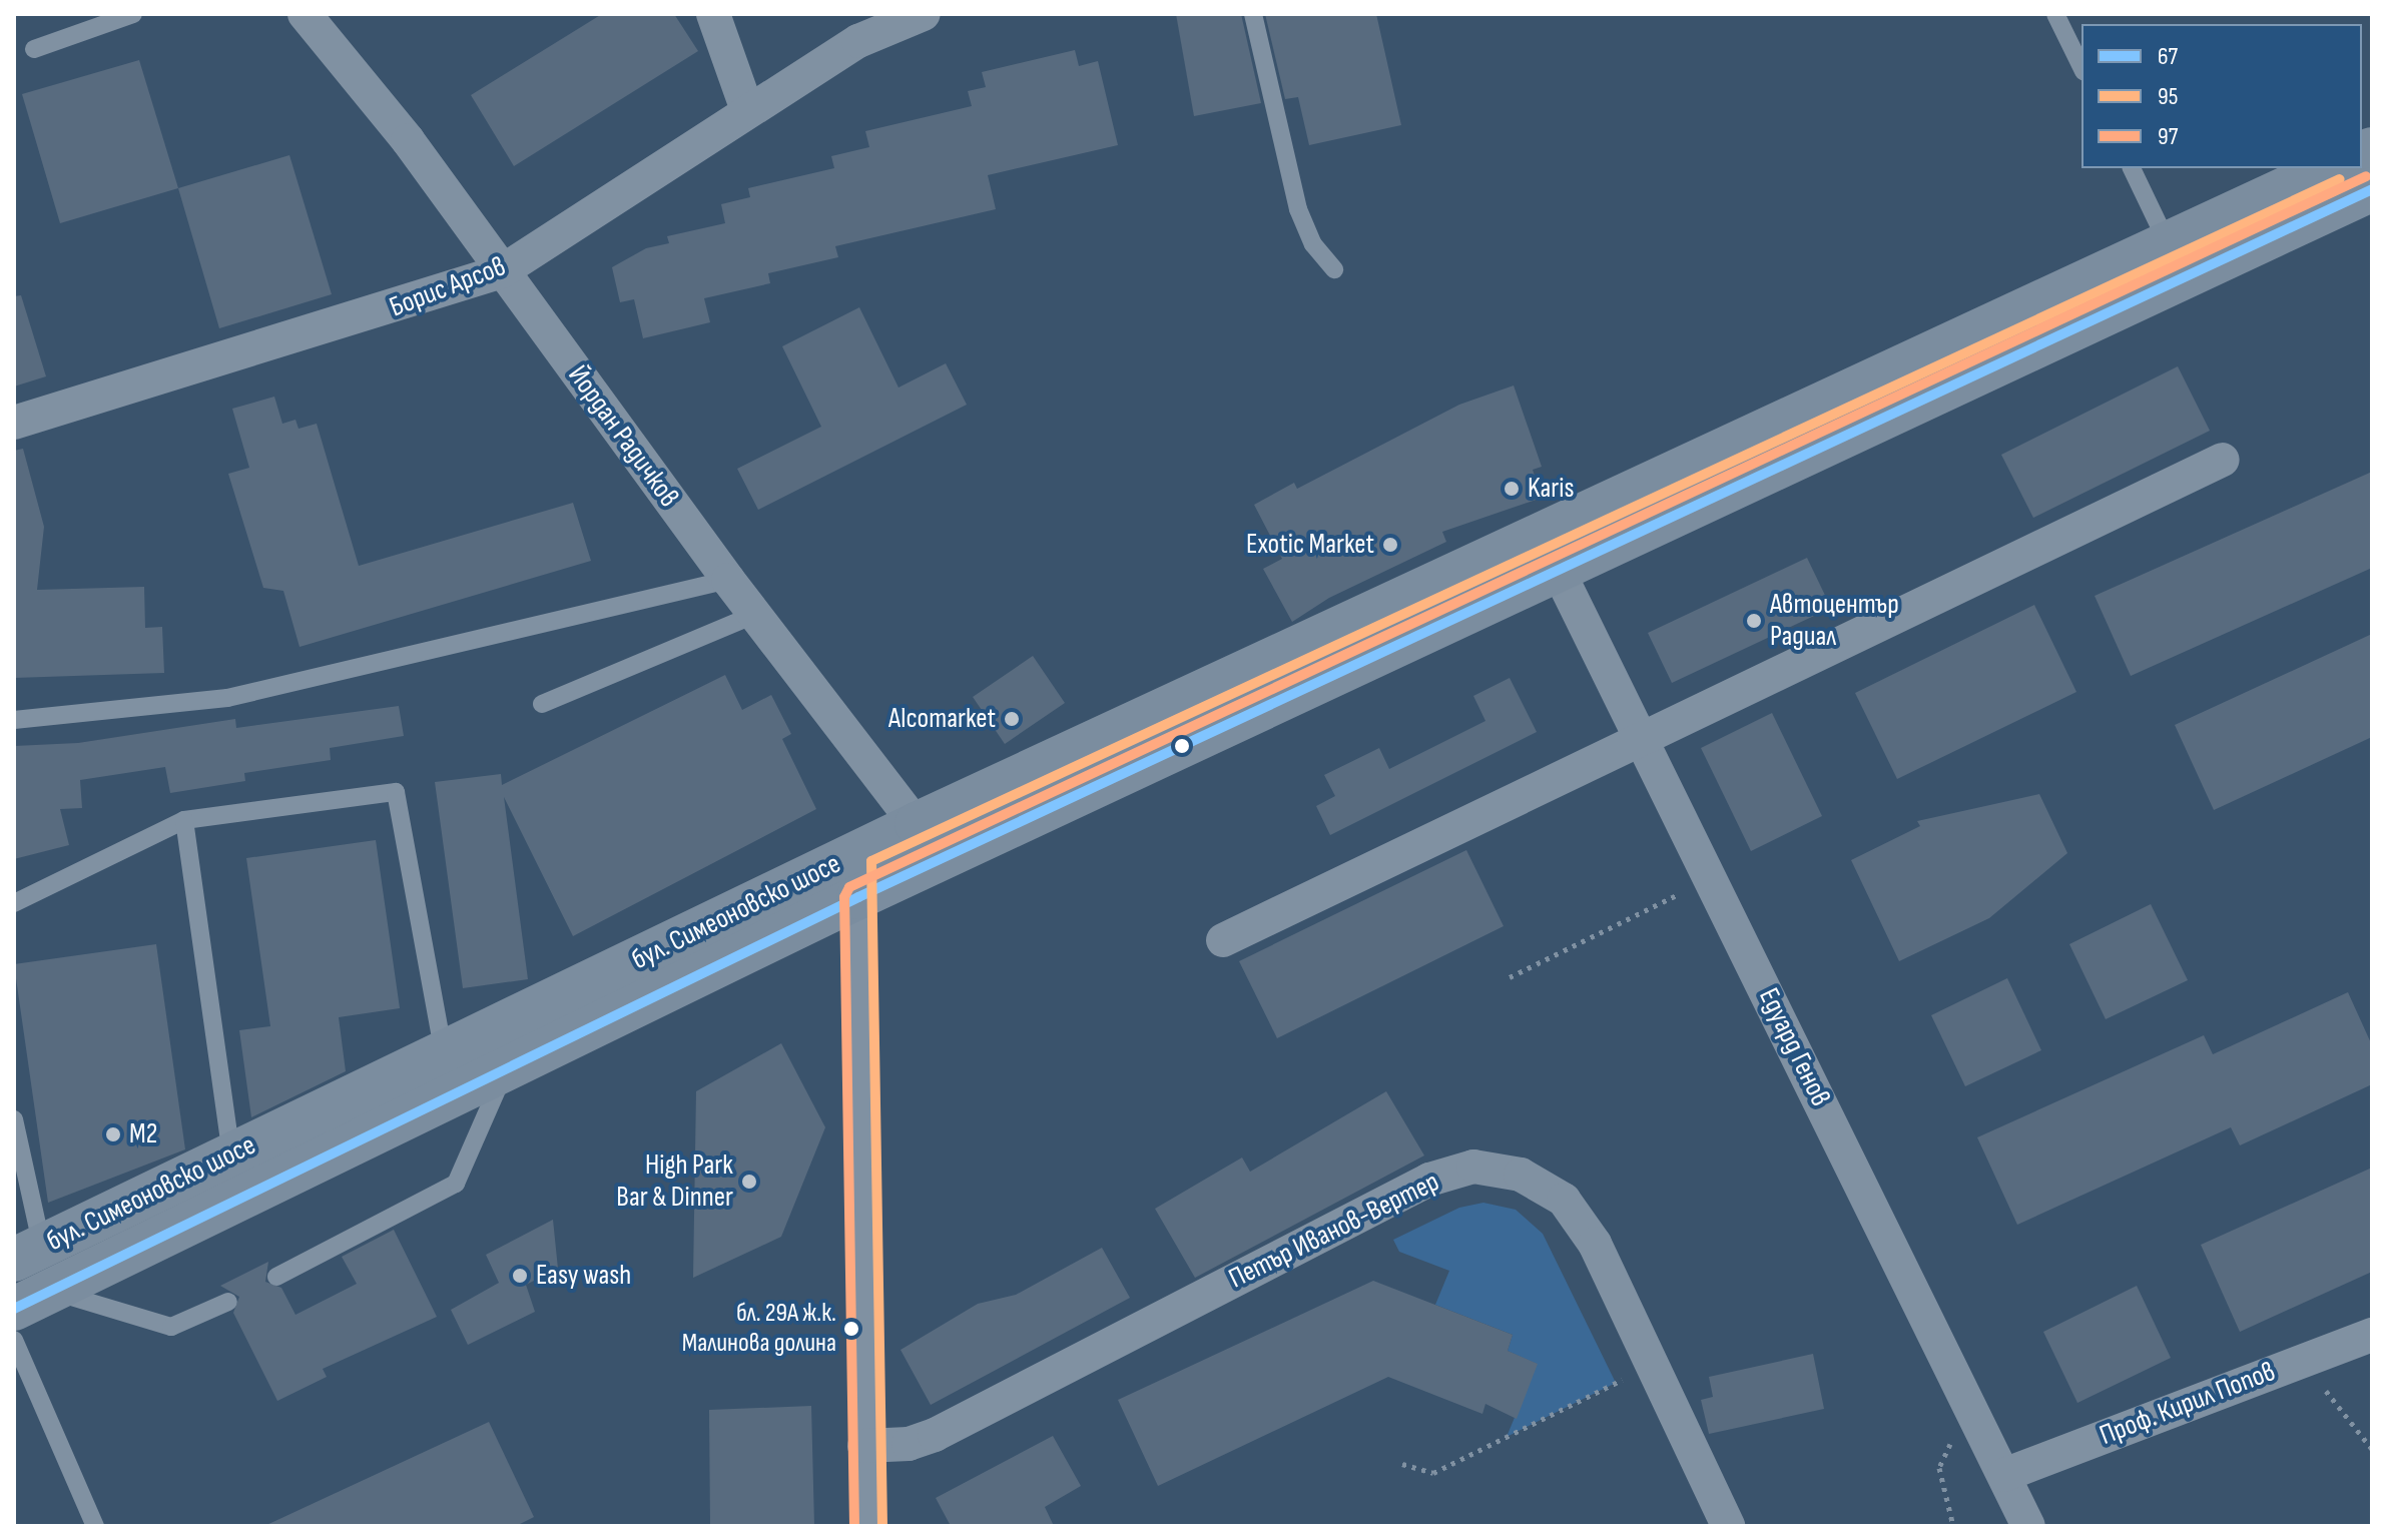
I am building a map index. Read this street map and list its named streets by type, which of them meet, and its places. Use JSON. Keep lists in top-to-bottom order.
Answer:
{
  "streets": {
    "main road": ["бул. Симеоновско шосе"],
    "street": [
      "Борис Арсов",
      "Йордан Радичков",
      "Едуард Генов",
      "Петър Иванов-Вертер",
      "Проф. Кирил Попов"
    ]
  },
  "crossings": [
    ["Борис Арсов", "Йордан Радичков"],
    ["Йордан Радичков", "бул. Симеоновско шосе"],
    ["бул. Симеоновско шосе", "Едуард Генов"],
    ["Едуард Генов", "Проф. Кирил Попов"]
  ],
  "places": [
    "Karis",
    "Exotic Market",
    "Автоцентър Радиал",
    "Alcomarket",
    "M2",
    "High Park Bar & Dinner",
    "Easy wash",
    "бл. 29А ж.к. Малинова долина"
  ],
  "lines": ["transit line 97", "transit line 95", "transit line 67"],
  "legend": ["67", "95", "97"]
}
